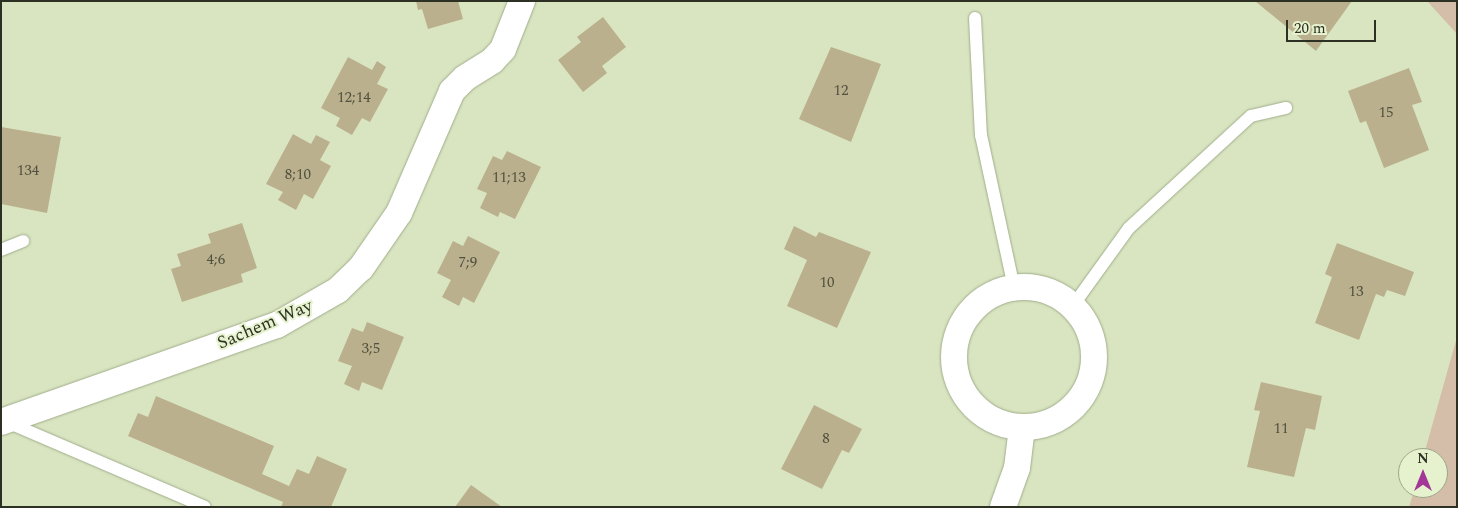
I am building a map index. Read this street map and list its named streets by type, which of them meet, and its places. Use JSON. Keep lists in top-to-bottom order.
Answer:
{
  "streets": {
    "street": ["Sachem Way"]
  },
  "house_numbers": [
    "12",
    "12;14",
    "15",
    "134",
    "8;10",
    "11;13",
    "4;6",
    "7;9",
    "10",
    "13",
    "3;5",
    "11",
    "8"
  ],
  "scale_bar": "20 m",
  "north": "top"
}
